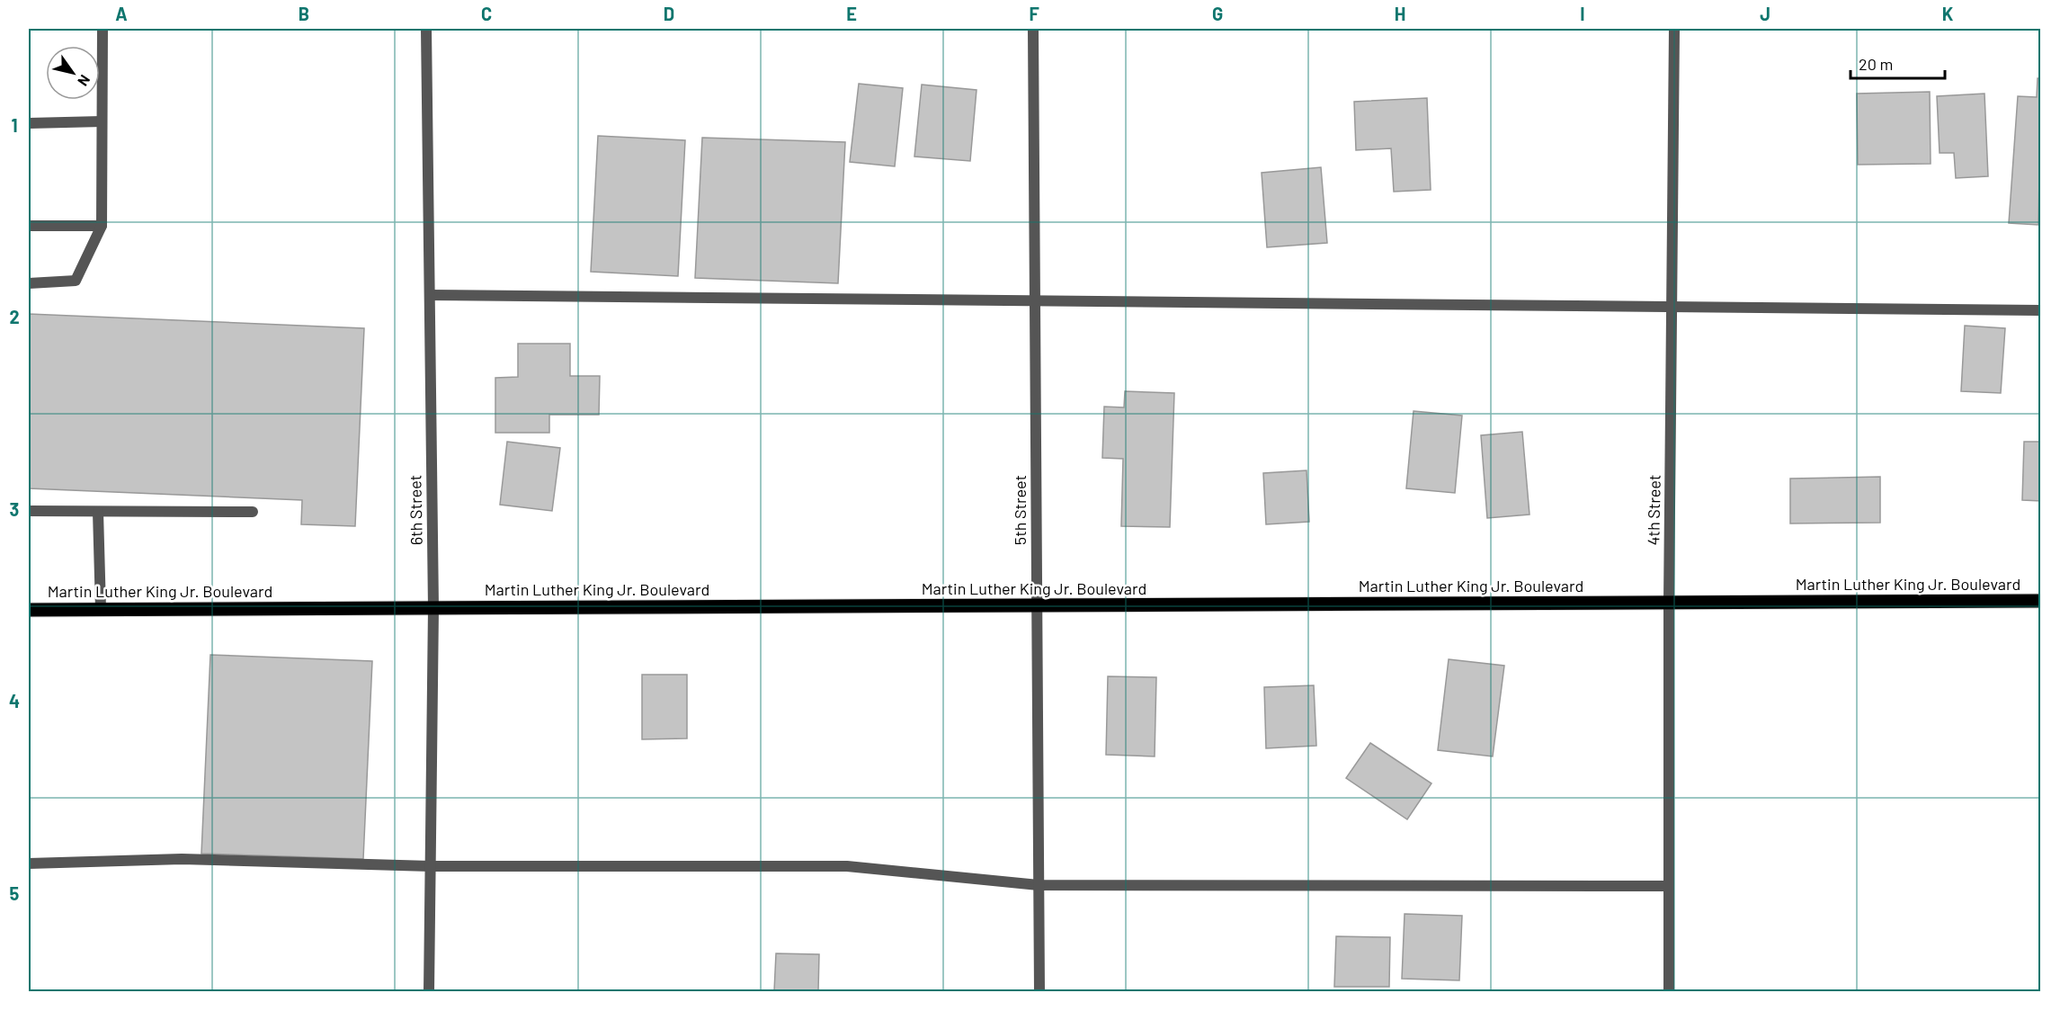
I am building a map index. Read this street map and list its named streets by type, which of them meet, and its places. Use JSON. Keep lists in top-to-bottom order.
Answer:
{
  "streets": {
    "main road": ["Martin Luther King Jr. Boulevard"],
    "street": ["6th Street", "5th Street", "4th Street"]
  },
  "crossings": [
    ["6th Street", "Martin Luther King Jr. Boulevard"],
    ["5th Street", "Martin Luther King Jr. Boulevard"],
    ["4th Street", "Martin Luther King Jr. Boulevard"]
  ],
  "scale_bar": "20 m",
  "north": "bottom right",
  "grid": {
    "columns": [
      "A",
      "B",
      "C",
      "D",
      "E",
      "F",
      "G",
      "H",
      "I",
      "J",
      "K"
    ],
    "rows": [
      "1",
      "2",
      "3",
      "4",
      "5"
    ]
  }
}
